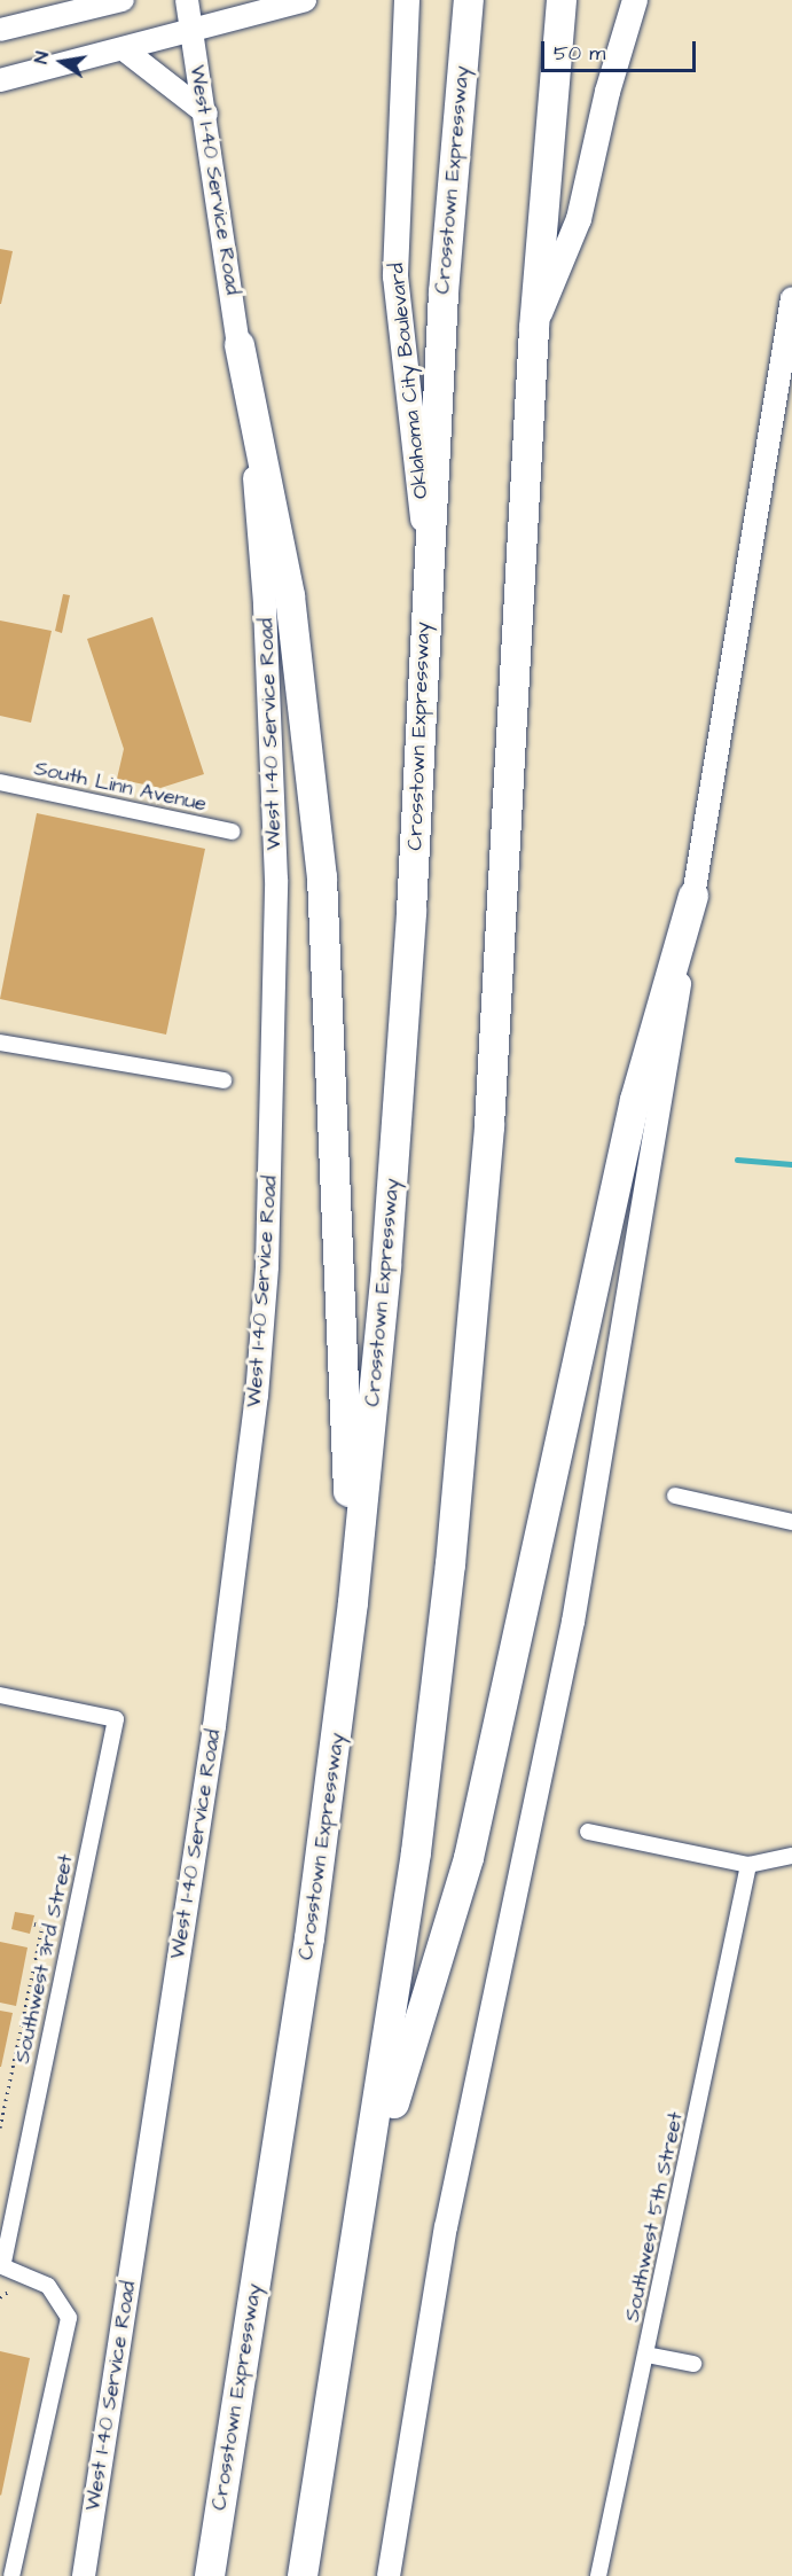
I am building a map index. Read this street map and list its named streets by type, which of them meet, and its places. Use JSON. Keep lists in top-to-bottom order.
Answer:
{
  "streets": {
    "highway": ["Crosstown Expressway"],
    "main road": ["West I-40 Service Road", "Oklahoma City Boulevard"],
    "street": ["South Linn Avenue", "Southwest 3rd Street", "Southwest 5th Street"]
  },
  "crossings": [
    ["Crosstown Expressway", "Oklahoma City Boulevard"]
  ],
  "scale_bar": "50 m",
  "north": "left"
}
